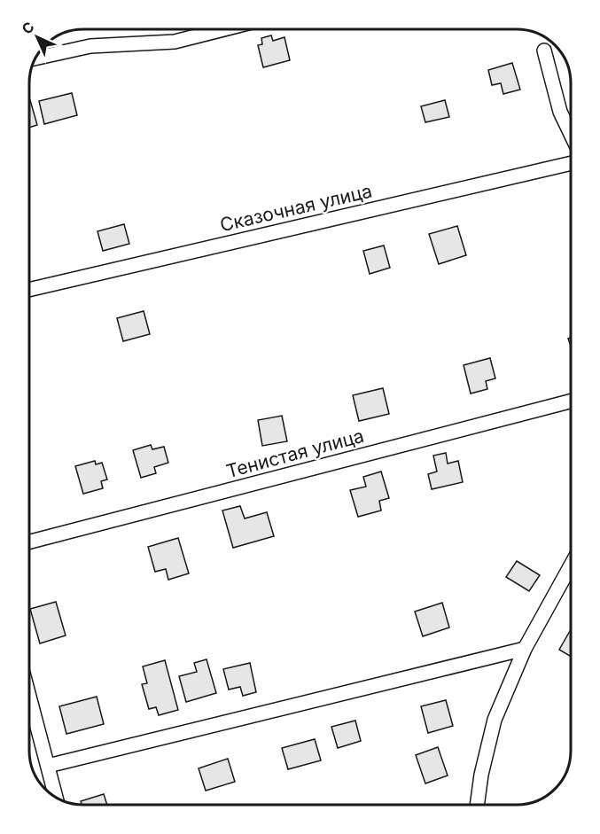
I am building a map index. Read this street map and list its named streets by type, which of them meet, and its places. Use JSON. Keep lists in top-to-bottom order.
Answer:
{
  "streets": {
    "street": ["Сказочная улица", "Тенистая улица"]
  },
  "north": "top left"
}
